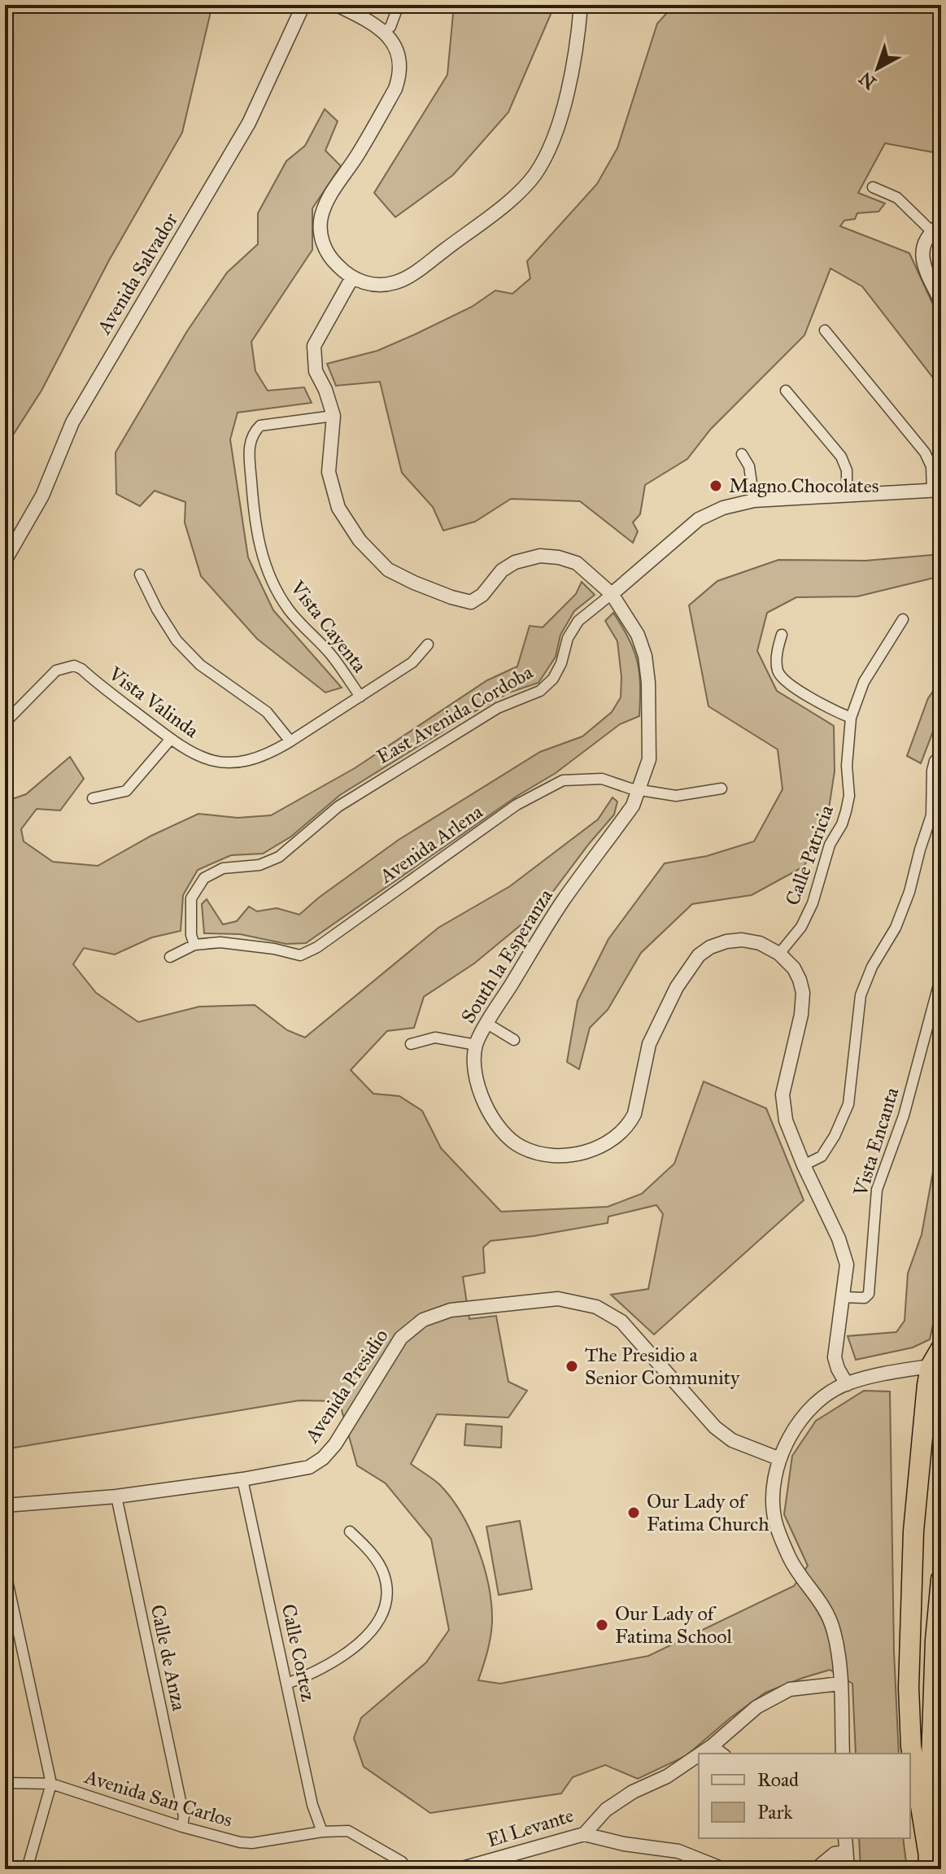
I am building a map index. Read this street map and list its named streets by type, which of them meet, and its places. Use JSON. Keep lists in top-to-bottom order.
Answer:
{
  "streets": {
    "street": [
      "Avenida Salvador",
      "Vista Cayenta",
      "Vista Valinda",
      "East Avenida Cordoba",
      "Avenida Arlena",
      "Calle Patricia",
      "South la Esperanza",
      "Vista Encanta",
      "Avenida Presidio",
      "Calle Cortez",
      "Calle de Anza",
      "Avenida San Carlos",
      "El Levante"
    ]
  },
  "crossings": [
    ["Vista Cayenta", "Vista Valinda"],
    ["Vista Cayenta", "South la Esperanza"],
    ["East Avenida Cordoba", "Avenida Arlena"],
    ["East Avenida Cordoba", "South la Esperanza"],
    ["Avenida Arlena", "South la Esperanza"],
    ["Calle Patricia", "South la Esperanza"],
    ["South la Esperanza", "Vista Encanta"],
    ["Avenida Presidio", "Calle Cortez"],
    ["Avenida Presidio", "Calle de Anza"],
    ["Calle Cortez", "Avenida San Carlos"],
    ["Calle de Anza", "Avenida San Carlos"]
  ],
  "places": [
    "Magno Chocolates",
    "The Presidio a Senior Community",
    "Our Lady of Fatima Church",
    "Our Lady of Fatima School"
  ],
  "legend": ["Road", "Park"],
  "north": "bottom left"
}
